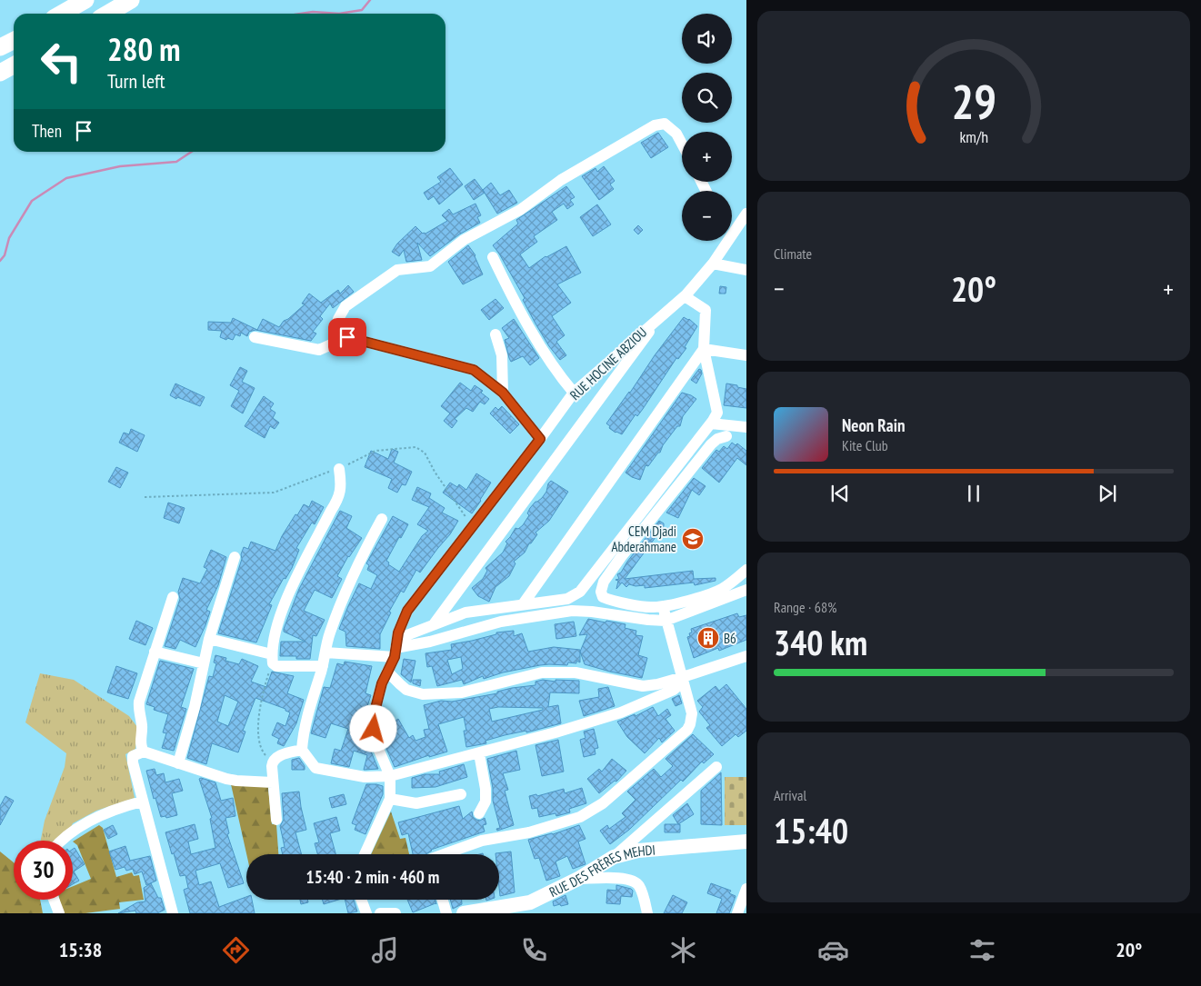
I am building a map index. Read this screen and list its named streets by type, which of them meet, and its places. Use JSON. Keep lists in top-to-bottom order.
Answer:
{
  "streets": {
    "main road": ["RUE DES FRÈRES MEHDI"],
    "street": ["RUE HOCINE ABZIOU"]
  },
  "places": {
    "school or university": ["CEM Djadi Abderahmane"],
    "building": ["B6"]
  },
  "page": {
    "map_buttons": ["+", "−"],
    "turn": ["280 m", "Turn left"],
    "then": "Then",
    "tile": [
      "Climate",
      ["Range · 68%", "340 km"],
      ["Arrival", "15:40"]
    ],
    "heat": ["−", "20°", "+"],
    "song": ["Neon Rain", "Kite Club"],
    "limit": "30",
    "trip": "15:40 · 2 min · 460 m",
    "tabs": ["15:38", "20°"],
    "gauge": ["29", "km/h"]
  }
}
